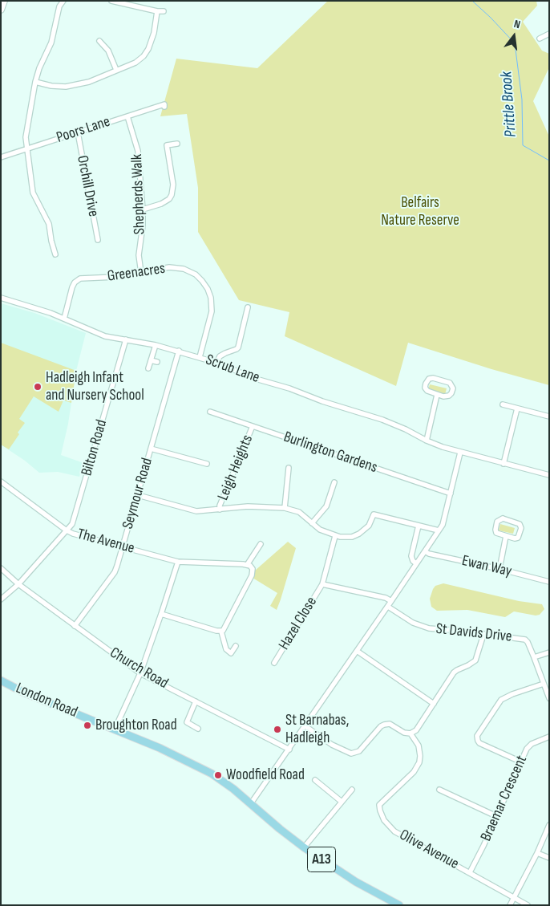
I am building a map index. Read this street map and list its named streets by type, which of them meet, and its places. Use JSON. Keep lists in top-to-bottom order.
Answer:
{
  "streets": {
    "main road": ["London Road", "A13"],
    "street": [
      "Poors Lane",
      "Orchill Drive",
      "Shepherds Walk",
      "Greenacres",
      "Scrub Lane",
      "Bilton Road",
      "Burlington Gardens",
      "Leigh Heights",
      "Seymour Road",
      "The Avenue",
      "Ewan Way",
      "Hazel Close",
      "St Davids Drive",
      "Church Road",
      "Braemar Crescent",
      "Olive Avenue"
    ]
  },
  "crossings": [
    ["Poors Lane", "Orchill Drive"],
    ["Poors Lane", "Shepherds Walk"],
    ["Shepherds Walk", "Greenacres"],
    ["Greenacres", "Scrub Lane"],
    ["Scrub Lane", "Bilton Road"],
    ["Scrub Lane", "Seymour Road"],
    ["Bilton Road", "The Avenue"],
    ["Bilton Road", "Church Road"],
    ["Burlington Gardens", "Leigh Heights"],
    ["Seymour Road", "The Avenue"],
    ["Seymour Road", "Church Road"],
    ["Braemar Crescent", "Olive Avenue"]
  ],
  "water": ["Prittle Brook"],
  "parks": ["Belfairs Nature Reserve"],
  "places": [
    "Hadleigh Infant and Nursery School",
    "Broughton Road",
    "St Barnabas, Hadleigh",
    "Woodfield Road"
  ],
  "north": "top"
}
